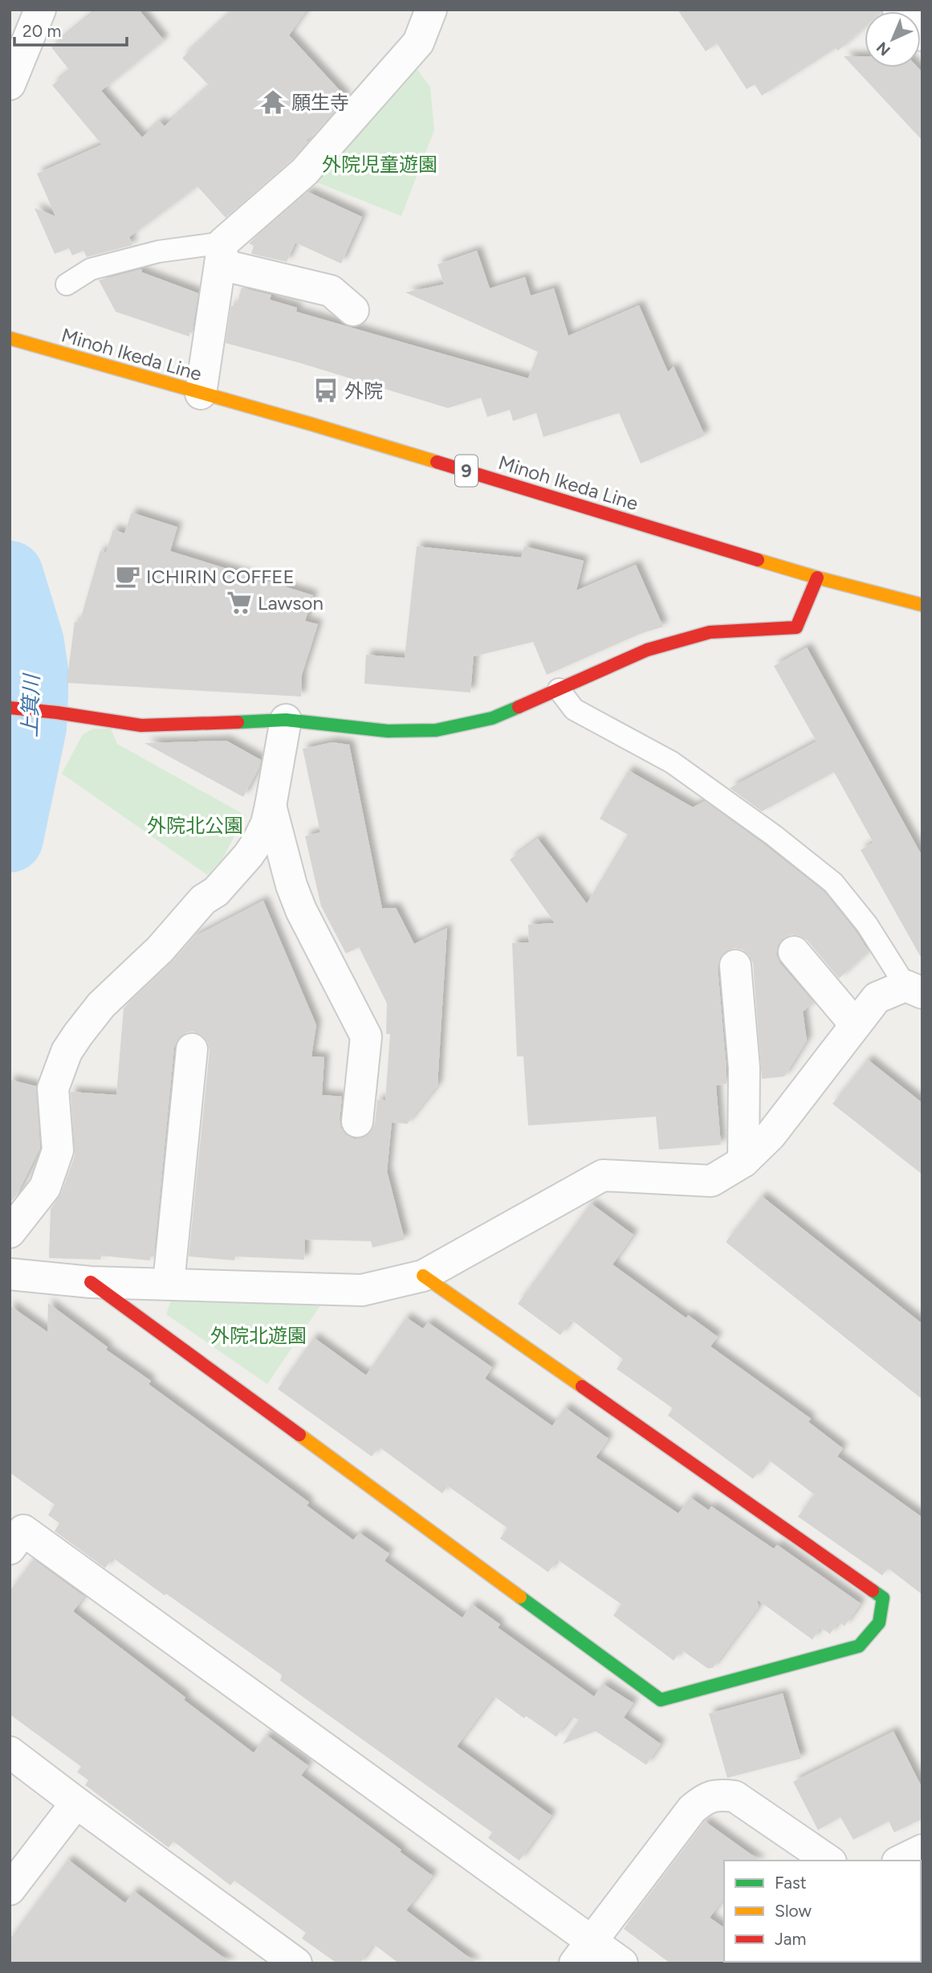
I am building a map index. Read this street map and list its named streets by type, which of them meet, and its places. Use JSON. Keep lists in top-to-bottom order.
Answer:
{
  "streets": {
    "street": ["Minoh Ikeda Line", "9"]
  },
  "water": ["上箕川"],
  "parks": ["外院児童遊園", "外院北公園", "外院北遊園"],
  "places": {
    "temple": ["願生寺"],
    "bus stop": ["外院"],
    "cafe": ["ICHIRIN COFFEE"],
    "supermarket": ["Lawson"]
  },
  "legend": ["Fast", "Slow", "Jam"],
  "scale_bar": "20 m",
  "north": "bottom left"
}
